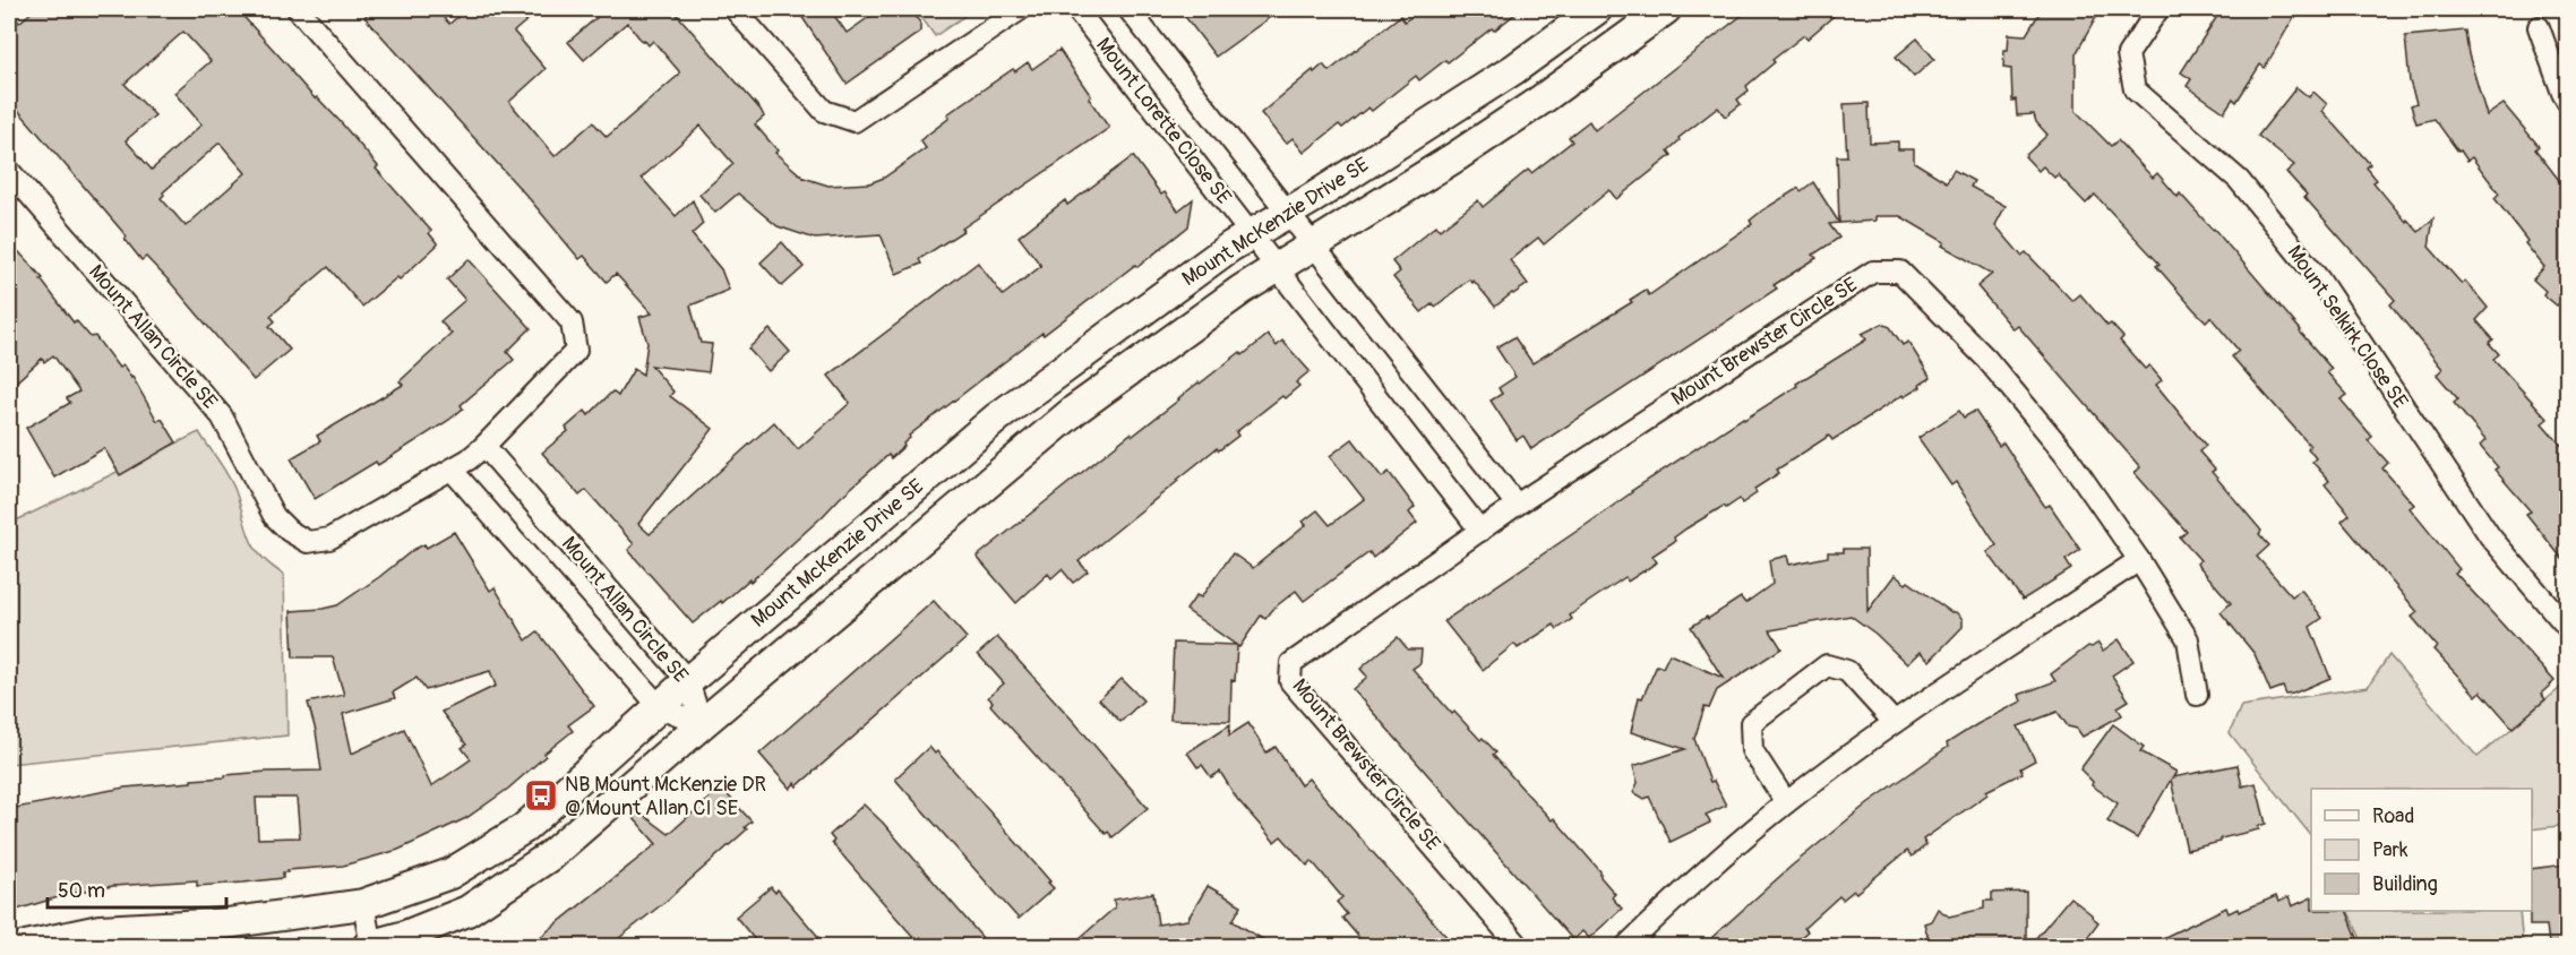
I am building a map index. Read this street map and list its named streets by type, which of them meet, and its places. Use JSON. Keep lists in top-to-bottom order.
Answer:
{
  "streets": {
    "street": [
      "Mount Lorette Close SE",
      "Mount McKenzie Drive SE",
      "Mount Selkirk Close SE",
      "Mount Allan Circle SE",
      "Mount Brewster Circle SE"
    ]
  },
  "crossings": [
    ["Mount Lorette Close SE", "Mount McKenzie Drive SE"],
    ["Mount McKenzie Drive SE", "Mount Allan Circle SE"]
  ],
  "places": {
    "bus stop": ["NB Mount McKenzie DR @ Mount Allan CI SE"]
  },
  "legend": ["Road", "Park", "Building"],
  "scale_bar": "50 m"
}
